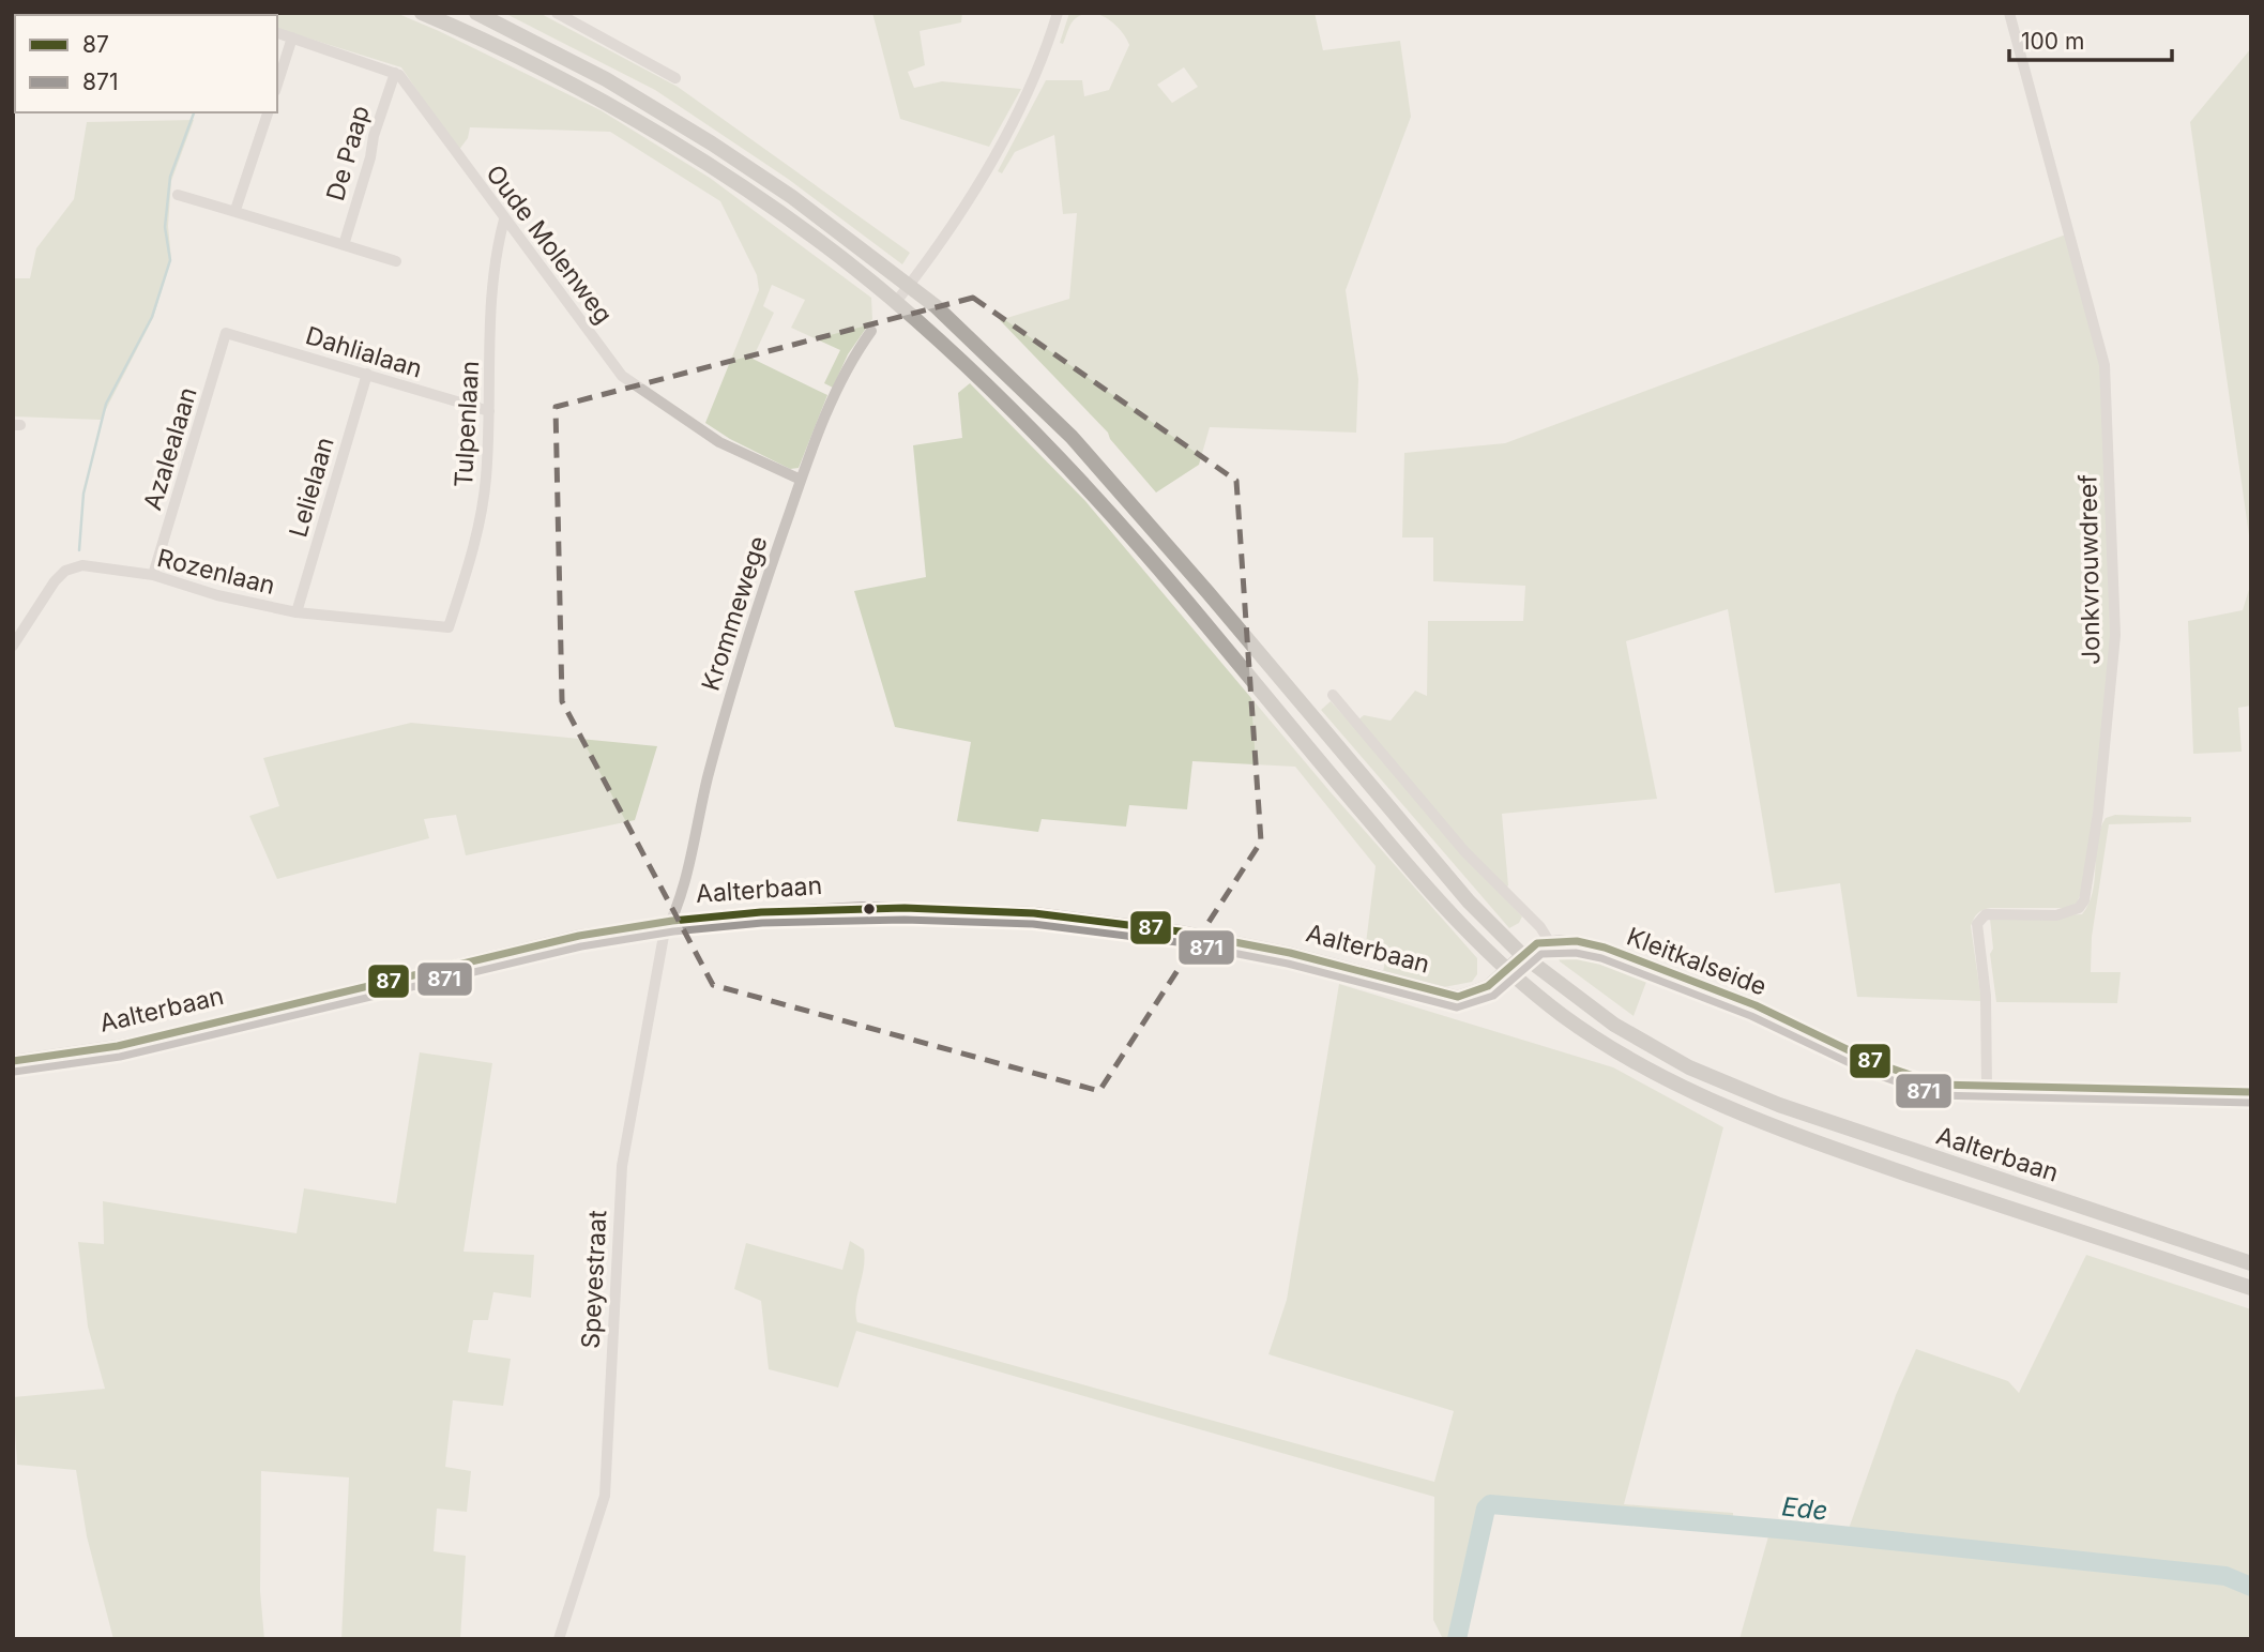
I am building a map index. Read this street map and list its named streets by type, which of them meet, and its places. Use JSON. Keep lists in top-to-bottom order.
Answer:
{
  "streets": {
    "highway": ["Aalterbaan"],
    "street": [
      "De Paap",
      "Oude Molenweg",
      "Dahlialaan",
      "Tulpenlaan",
      "Azalealaan",
      "Lelielaan",
      "Jonkvrouwdreef",
      "Rozenlaan",
      "Krommewege",
      "Kleitkalseide",
      "Speyestraat"
    ]
  },
  "crossings": [
    ["De Paap", "Oude Molenweg"],
    ["Oude Molenweg", "Tulpenlaan"],
    ["Oude Molenweg", "Krommewege"],
    ["Dahlialaan", "Tulpenlaan"],
    ["Dahlialaan", "Azalealaan"],
    ["Dahlialaan", "Lelielaan"],
    ["Tulpenlaan", "Rozenlaan"],
    ["Azalealaan", "Rozenlaan"],
    ["Lelielaan", "Rozenlaan"],
    ["Jonkvrouwdreef", "Kleitkalseide"],
    ["Krommewege", "Aalterbaan"],
    ["Krommewege", "Speyestraat"],
    ["Aalterbaan", "Speyestraat"]
  ],
  "water": ["Ede"],
  "lines": ["transit line 87", "transit line 871"],
  "legend": ["87", "871"],
  "scale_bar": "100 m"
}
